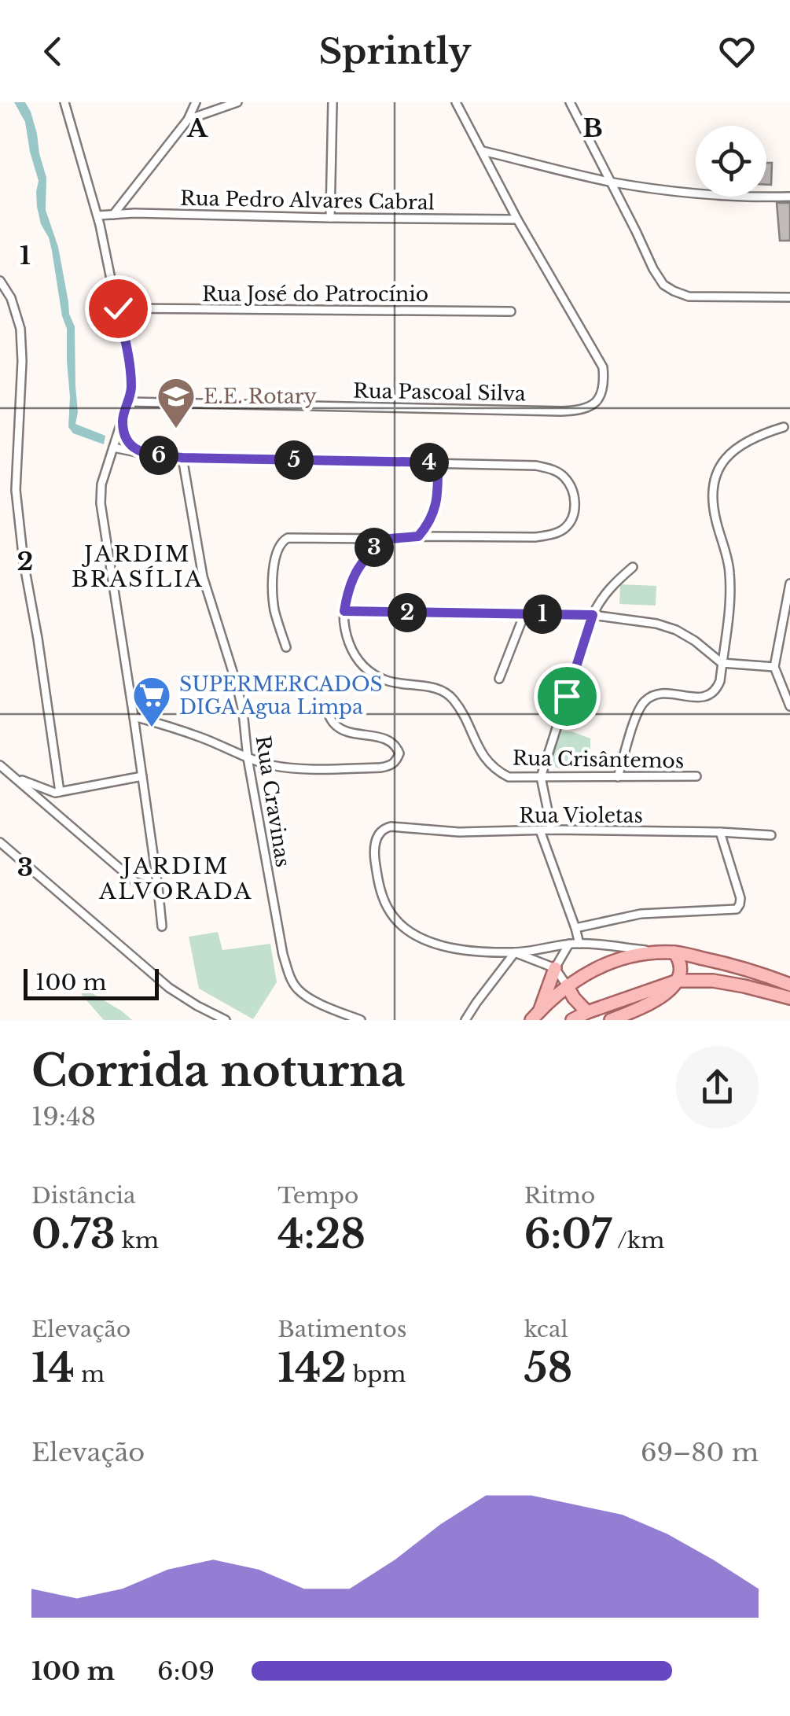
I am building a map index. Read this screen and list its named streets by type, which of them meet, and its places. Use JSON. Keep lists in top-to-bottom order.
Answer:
{
  "streets": {
    "street": [
      "Rua Pedro Alvares Cabral",
      "Rua José do Patrocínio",
      "Rua Pascoal Silva",
      "Rua Crisântemos",
      "Rua Cravinas",
      "Rua Violetas"
    ]
  },
  "crossings": [
    ["Rua Pedro Alvares Cabral", "Rua Pascoal Silva"]
  ],
  "districts": ["JARDIM BRASÍLIA", "JARDIM ALVORADA"],
  "places": {
    "school or university": ["E.E. Rotary"],
    "supermarket": ["SUPERMERCADOS DIGA Agua Limpa"]
  },
  "scale_bar": "100 m",
  "page": {
    "header": "Sprintly",
    "pins": [
      "6",
      "5",
      "4",
      "3",
      "2",
      "1"
    ],
    "scale": "100 m",
    "heading": ["Corrida noturna", "19:48"],
    "stats": [
      ["Distância", "0.73 km"],
      ["Tempo", "4:28"],
      ["Ritmo", "6:07 /km"],
      ["Elevação", "14 m"],
      ["Batimentos", "142 bpm"],
      ["kcal", "58"]
    ],
    "chart": ["Elevação", "69–80 m"],
    "list": [
      {
        "name": "100 m",
        "note": "6:09"
      }
    ]
  },
  "grid": {
    "columns": ["A", "B"],
    "rows": ["1", "2", "3"]
  }
}
